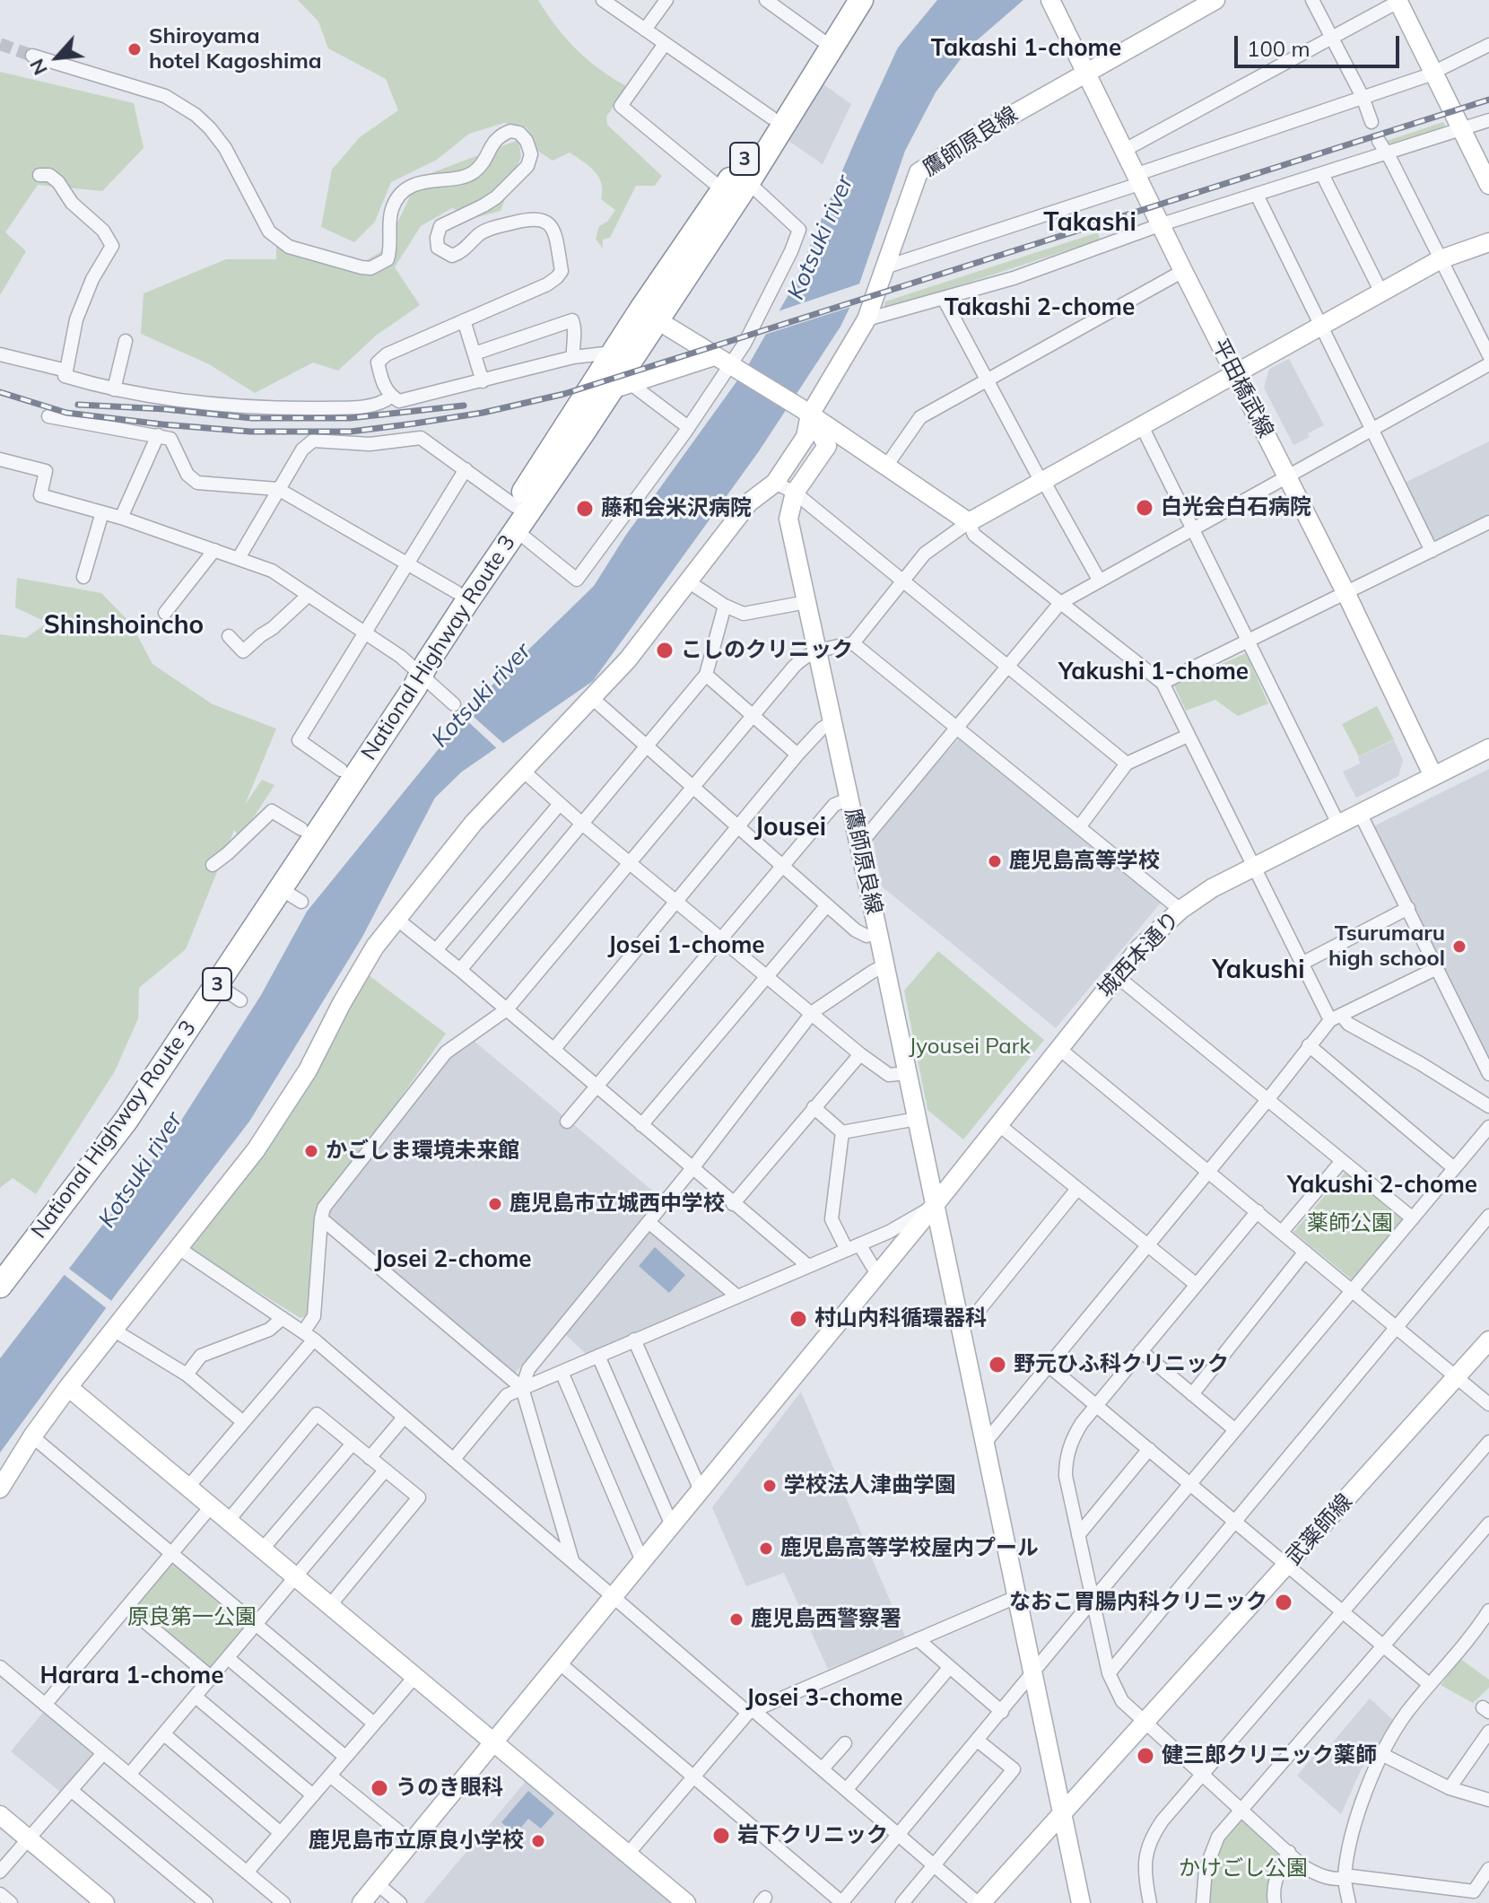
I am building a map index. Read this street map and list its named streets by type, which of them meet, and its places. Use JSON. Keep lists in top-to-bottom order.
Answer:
{
  "streets": {
    "highway": ["3", "National Highway Route 3"],
    "street": [
      "鷹師原良線",
      "平田橋武線",
      "城西本通り",
      "武薬師線"
    ]
  },
  "crossings": [
    ["鷹師原良線", "平田橋武線"],
    ["鷹師原良線", "城西本通り"],
    ["鷹師原良線", "武薬師線"],
    ["平田橋武線", "城西本通り"]
  ],
  "districts": [
    "Takashi 1-chome",
    "Takashi",
    "Takashi 2-chome",
    "Shinshoincho",
    "Yakushi 1-chome",
    "Jousei",
    "Josei 1-chome",
    "Yakushi",
    "Yakushi 2-chome",
    "Josei 2-chome",
    "Harara 1-chome",
    "Josei 3-chome"
  ],
  "water": ["Kotsuki river"],
  "parks": [
    "Jyousei Park",
    "薬師公園",
    "原良第一公園",
    "かけごし公園"
  ],
  "places": [
    "Shiroyama hotel Kagoshima",
    "白光会白石病院",
    "藤和会米沢病院",
    "こしのクリニック",
    "鹿児島高等学校",
    "Tsurumaru high school",
    "かごしま環境未来館",
    "鹿児島市立城西中学校",
    "村山内科循環器科",
    "野元ひふ科クリニック",
    "学校法人津曲学園",
    "鹿児島高等学校屋内プール",
    "なおこ胃腸内科クリニック",
    "鹿児島西警察署",
    "健三郎クリニック薬師",
    "うのき眼科",
    "岩下クリニック",
    "鹿児島市立原良小学校"
  ],
  "scale_bar": "100 m",
  "north": "bottom left"
}
